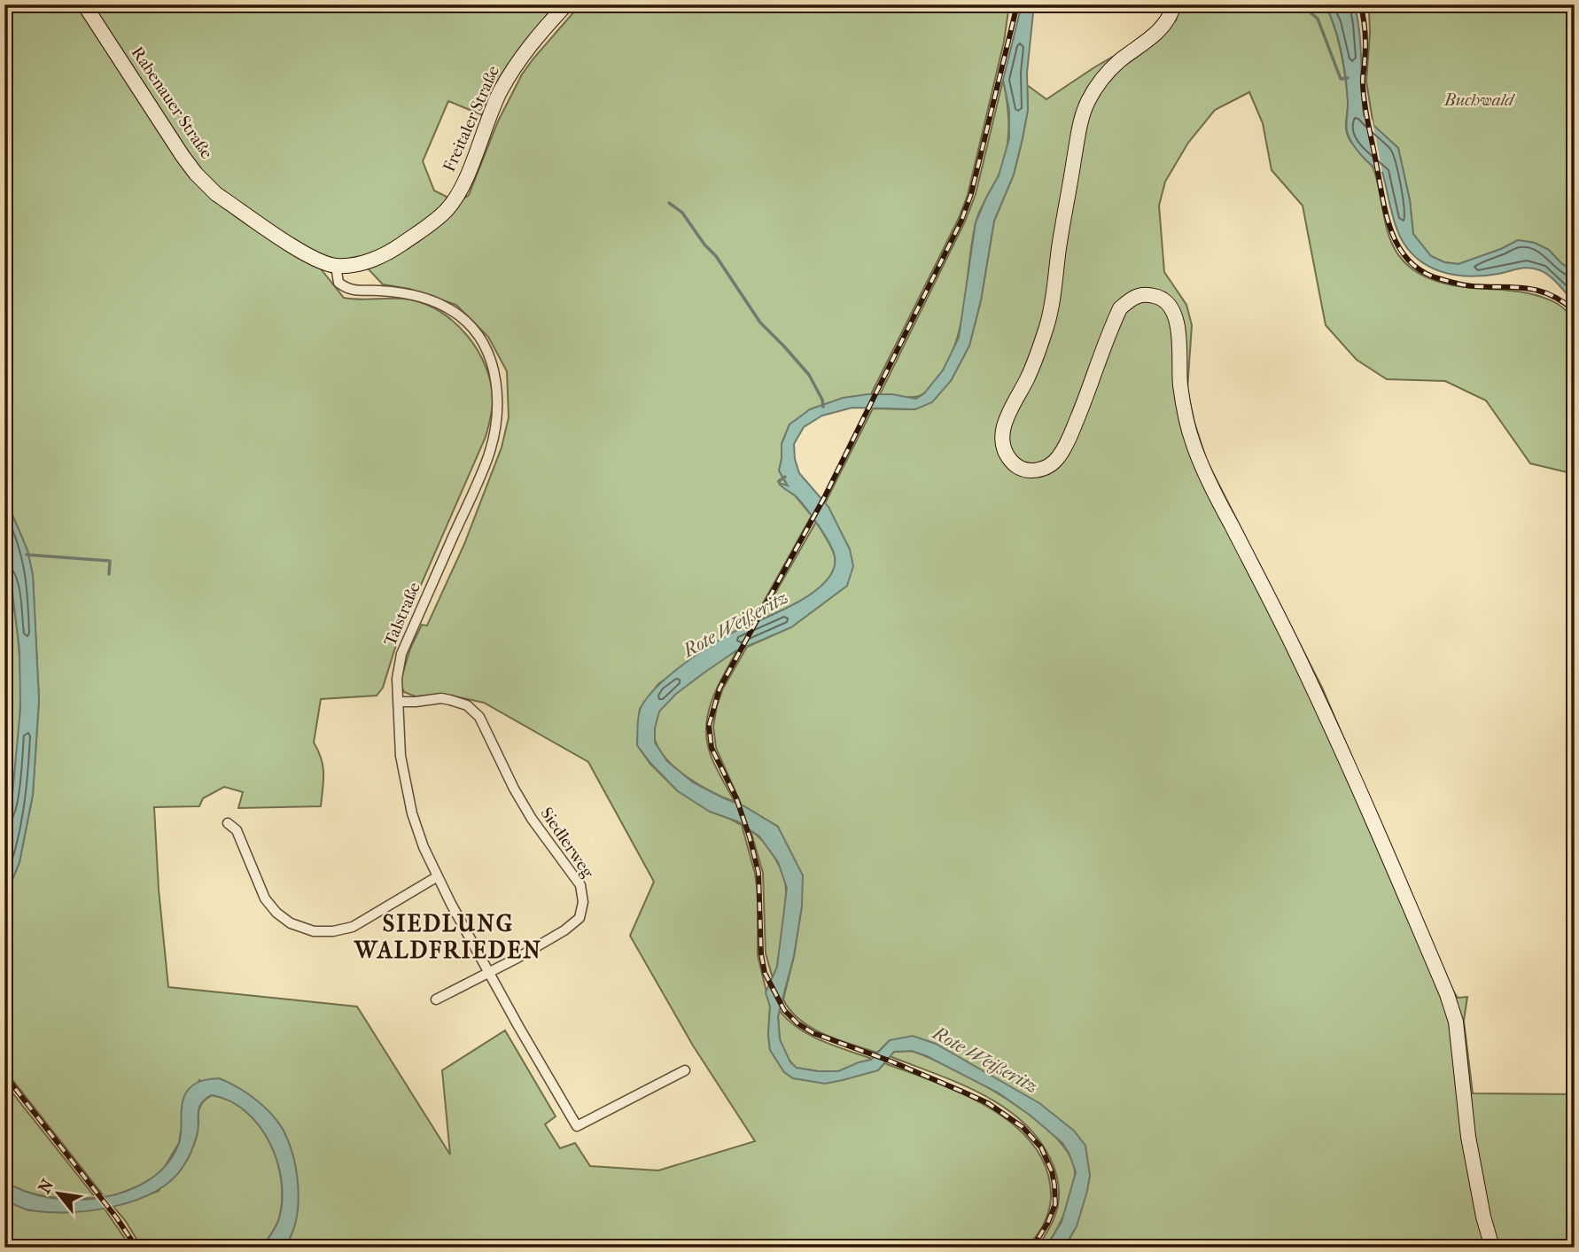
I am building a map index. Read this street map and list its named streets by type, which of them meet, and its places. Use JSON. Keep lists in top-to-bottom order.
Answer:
{
  "streets": {
    "street": [
      "Rabenauer Straße",
      "Freitaler Straße",
      "Talstraße",
      "Siedlerweg"
    ]
  },
  "crossings": [
    ["Rabenauer Straße", "Freitaler Straße"],
    ["Rabenauer Straße", "Talstraße"],
    ["Talstraße", "Siedlerweg"]
  ],
  "districts": ["SIEDLUNG WALDFRIEDEN"],
  "water": ["Rote Weißeritz"],
  "parks": ["Buchwald"],
  "north": "top left"
}
